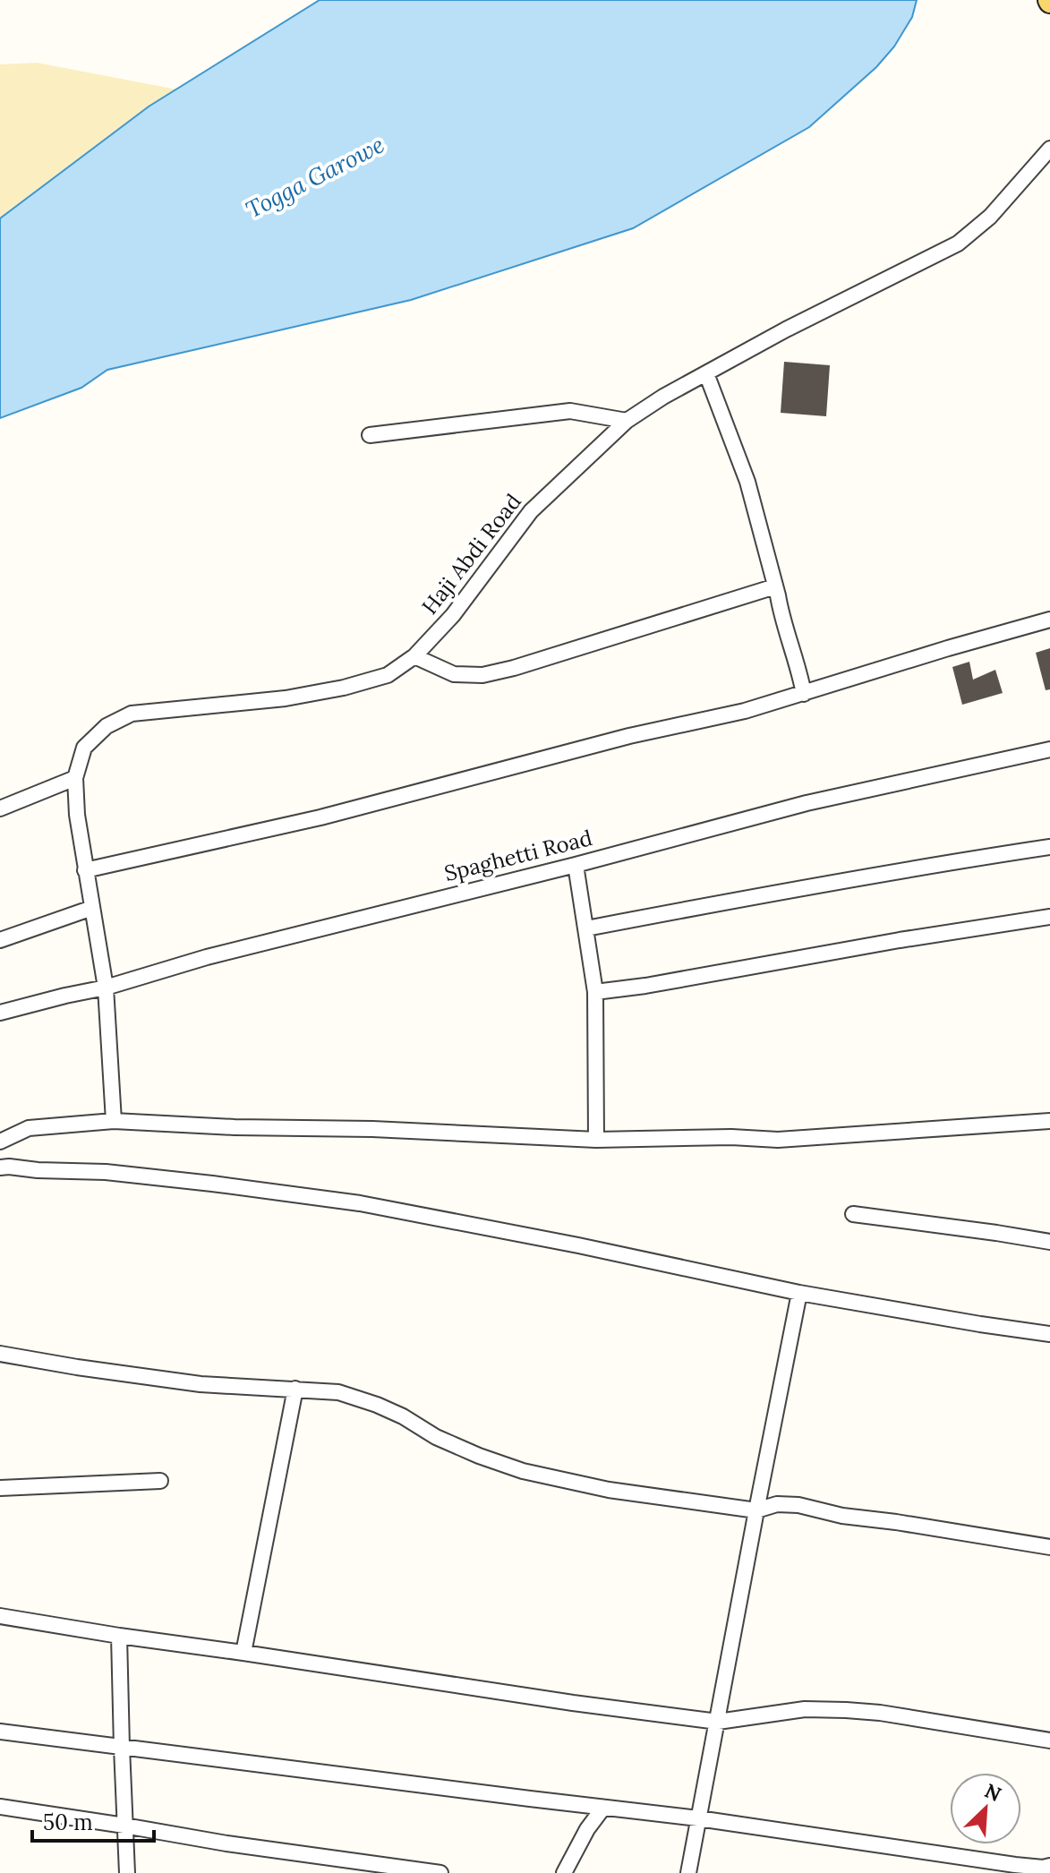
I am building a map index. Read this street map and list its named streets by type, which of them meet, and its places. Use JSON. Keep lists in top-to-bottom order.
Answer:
{
  "streets": {
    "street": ["Haji Abdi Road", "Spaghetti Road"]
  },
  "crossings": [
    ["Haji Abdi Road", "Spaghetti Road"]
  ],
  "water": ["Togga Garowe"],
  "scale_bar": "50 m",
  "north": "top right"
}
